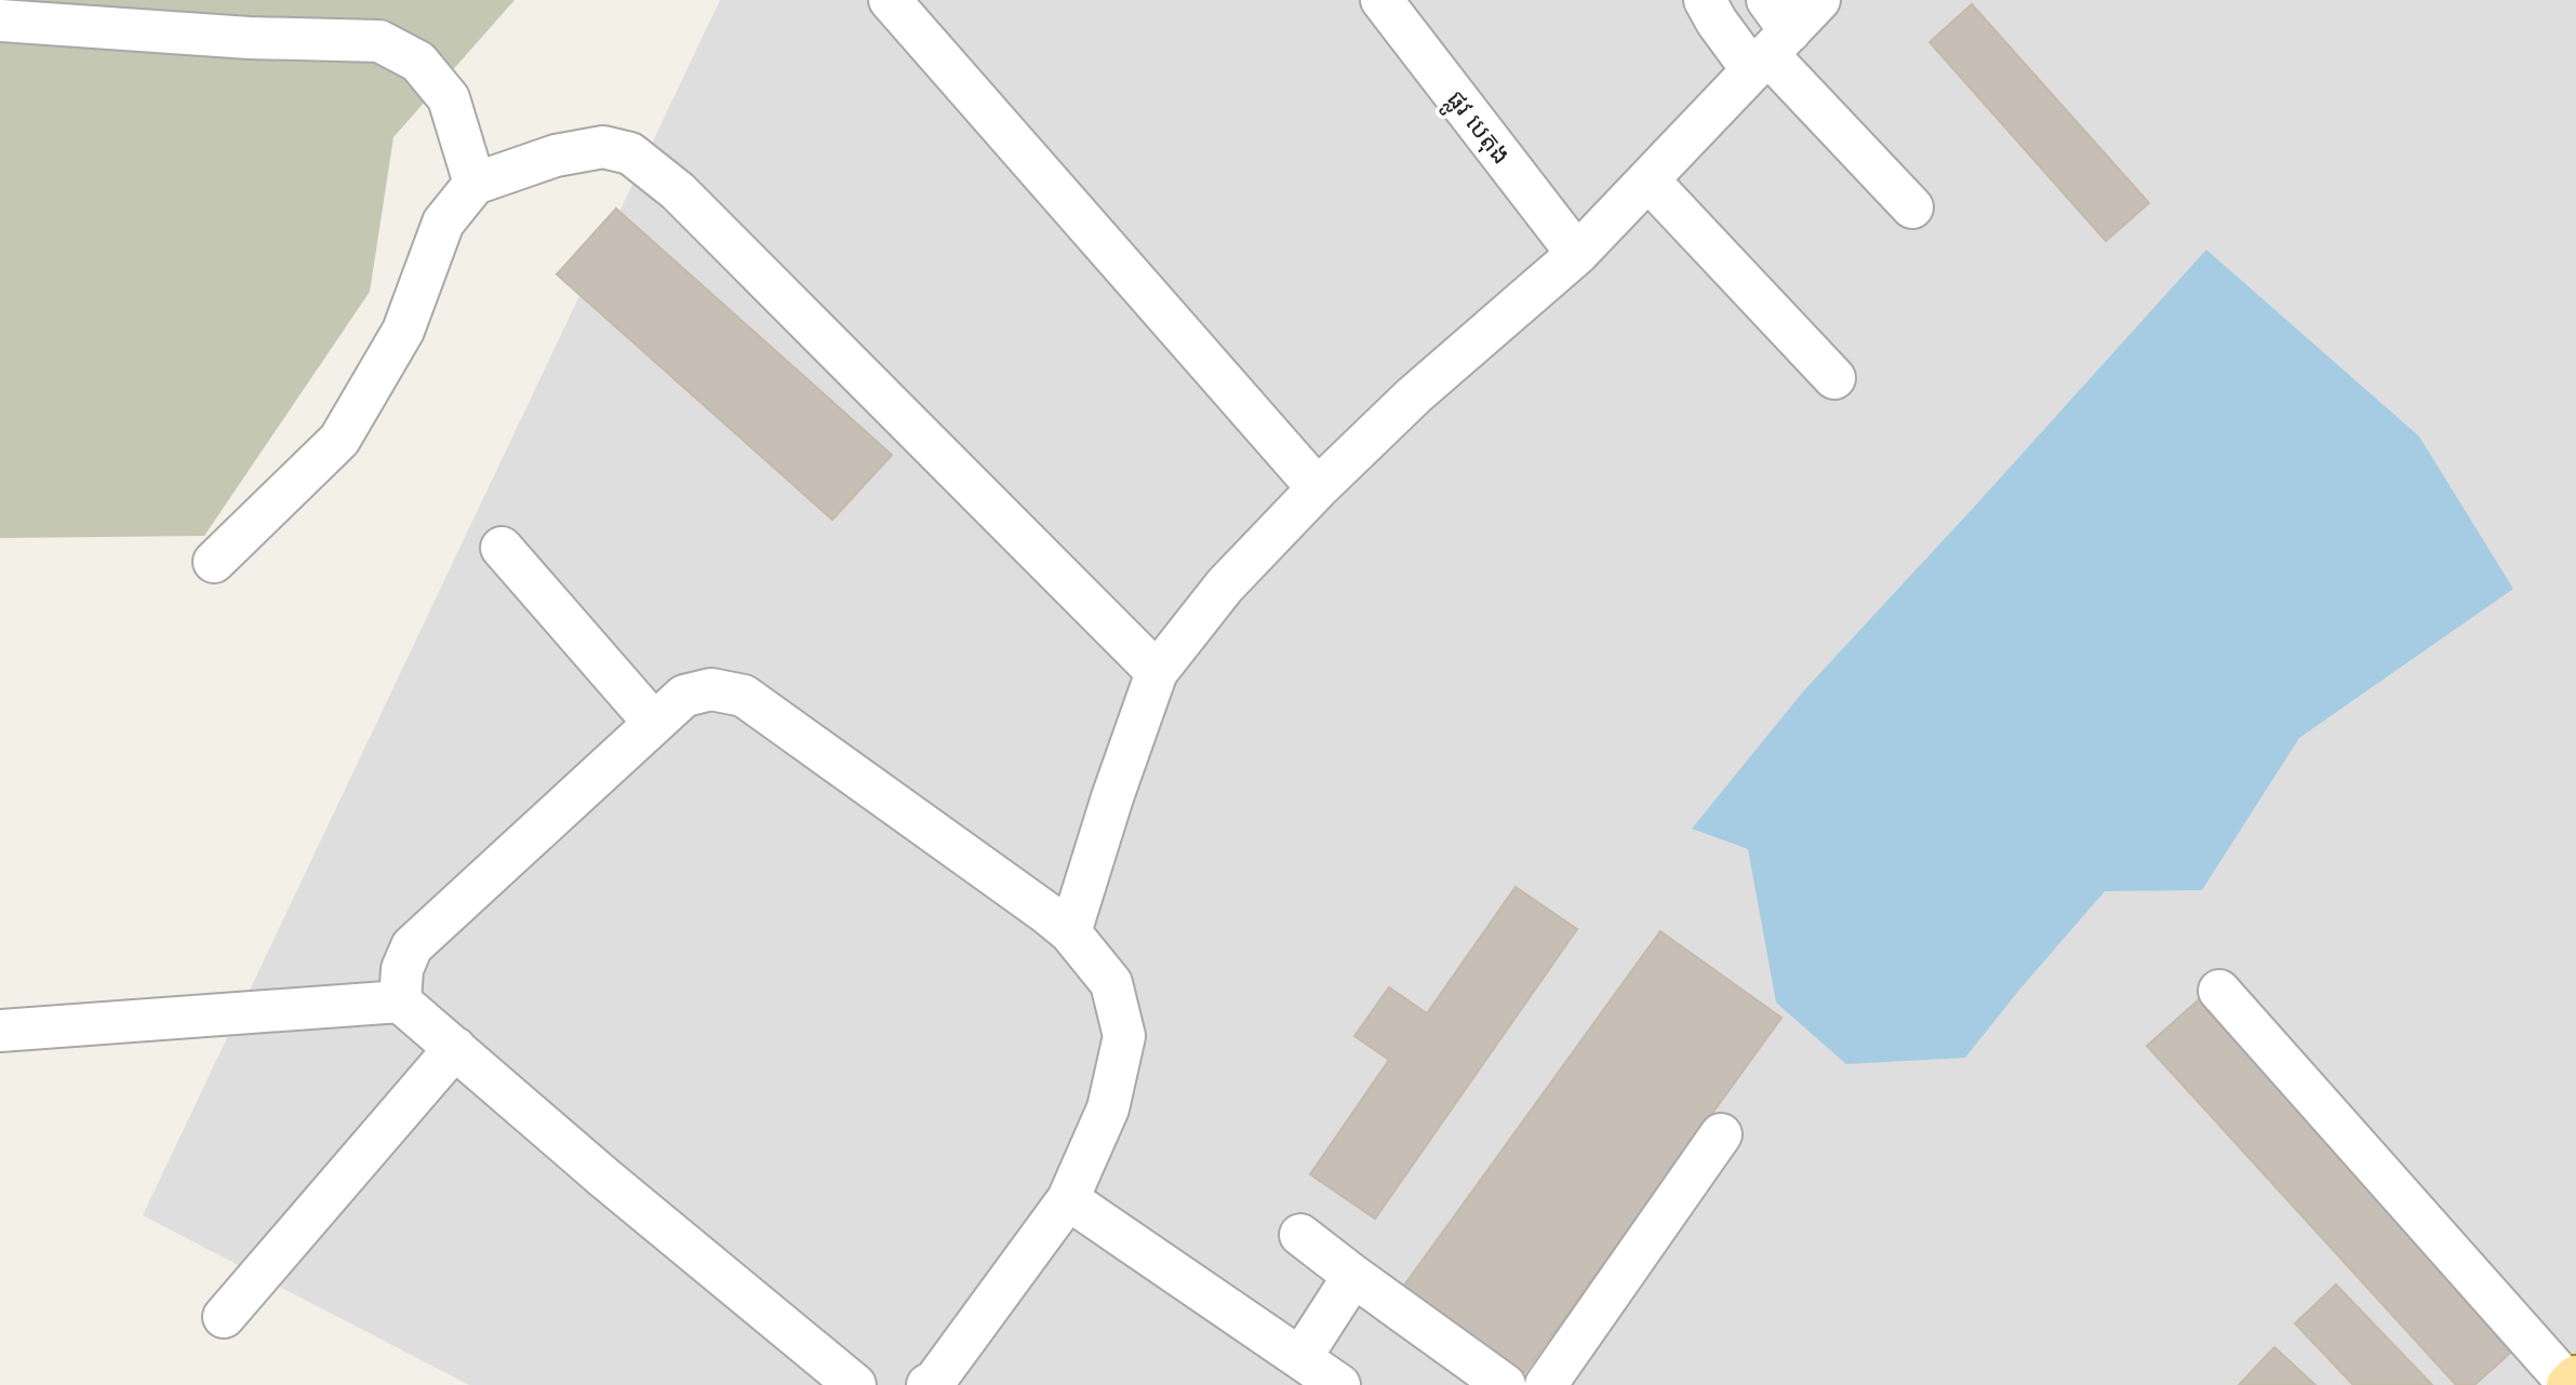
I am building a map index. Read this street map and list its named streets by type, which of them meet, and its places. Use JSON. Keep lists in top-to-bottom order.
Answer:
{
  "streets": {
    "street": ["ផ្លូវ បេតុង"]
  }
}
